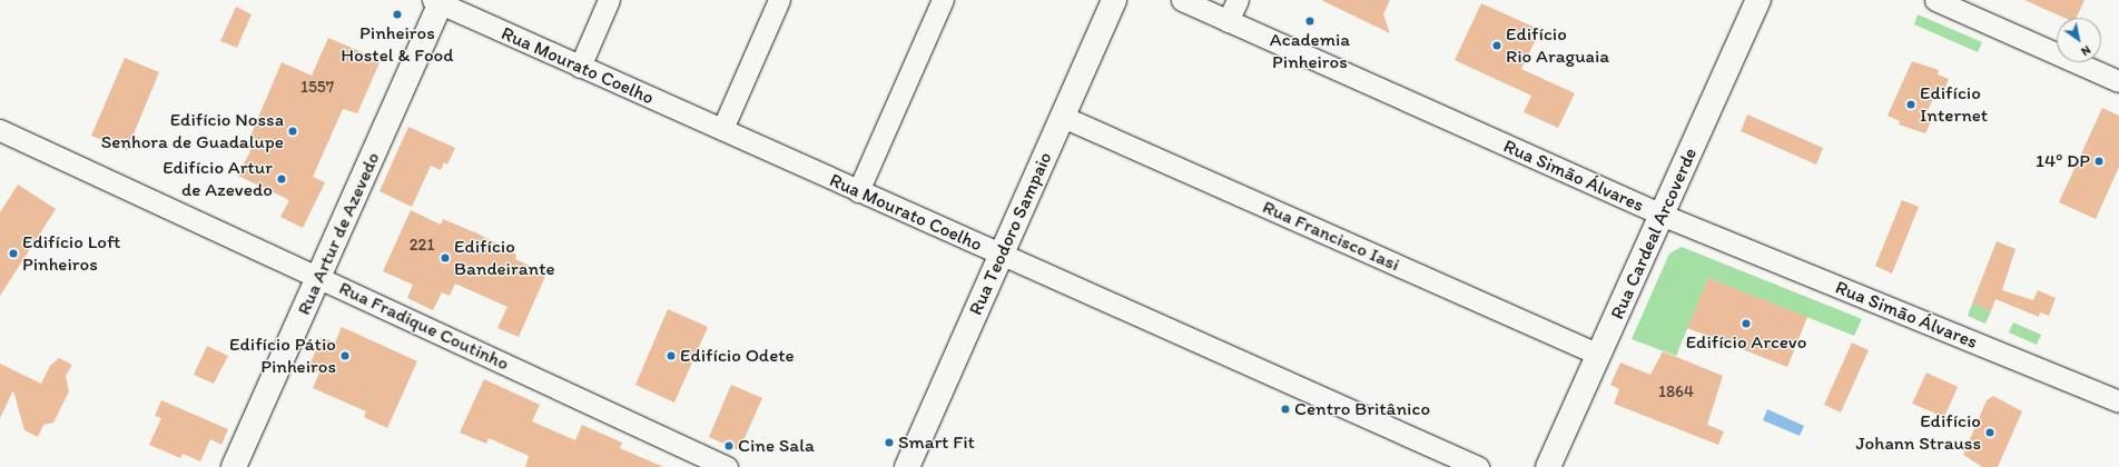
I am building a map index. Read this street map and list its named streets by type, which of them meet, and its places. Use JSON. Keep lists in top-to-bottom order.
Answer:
{
  "streets": {
    "main road": ["Rua Artur de Azevedo", "Rua Teodoro Sampaio", "Rua Cardeal Arcoverde"],
    "street": [
      "Rua Mourato Coelho",
      "Rua Simão Álvares",
      "Rua Francisco Iasi",
      "Rua Fradique Coutinho"
    ]
  },
  "crossings": [
    ["Rua Mourato Coelho", "Rua Artur de Azevedo"],
    ["Rua Mourato Coelho", "Rua Teodoro Sampaio"],
    ["Rua Simão Álvares", "Rua Cardeal Arcoverde"],
    ["Rua Artur de Azevedo", "Rua Fradique Coutinho"],
    ["Rua Teodoro Sampaio", "Rua Francisco Iasi"],
    ["Rua Cardeal Arcoverde", "Rua Francisco Iasi"]
  ],
  "places": [
    "Pinheiros Hostel & Food",
    "Academia Pinheiros",
    "Edifício Rio Araguaia",
    "Edifício Internet",
    "Edifício Nossa Senhora de Guadalupe",
    "14º DP",
    "Edifício Artur de Azevedo",
    "Edifício Loft Pinheiros",
    "Edifício Bandeirante",
    "Edifício Arcevo",
    "Edifício Pátio Pinheiros",
    "Edifício Odete",
    "Centro Britânico",
    "Edifício Johann Strauss",
    "Smart Fit",
    "Cine Sala"
  ],
  "house_numbers": ["1557", "221", "1864"],
  "north": "bottom right"
}
